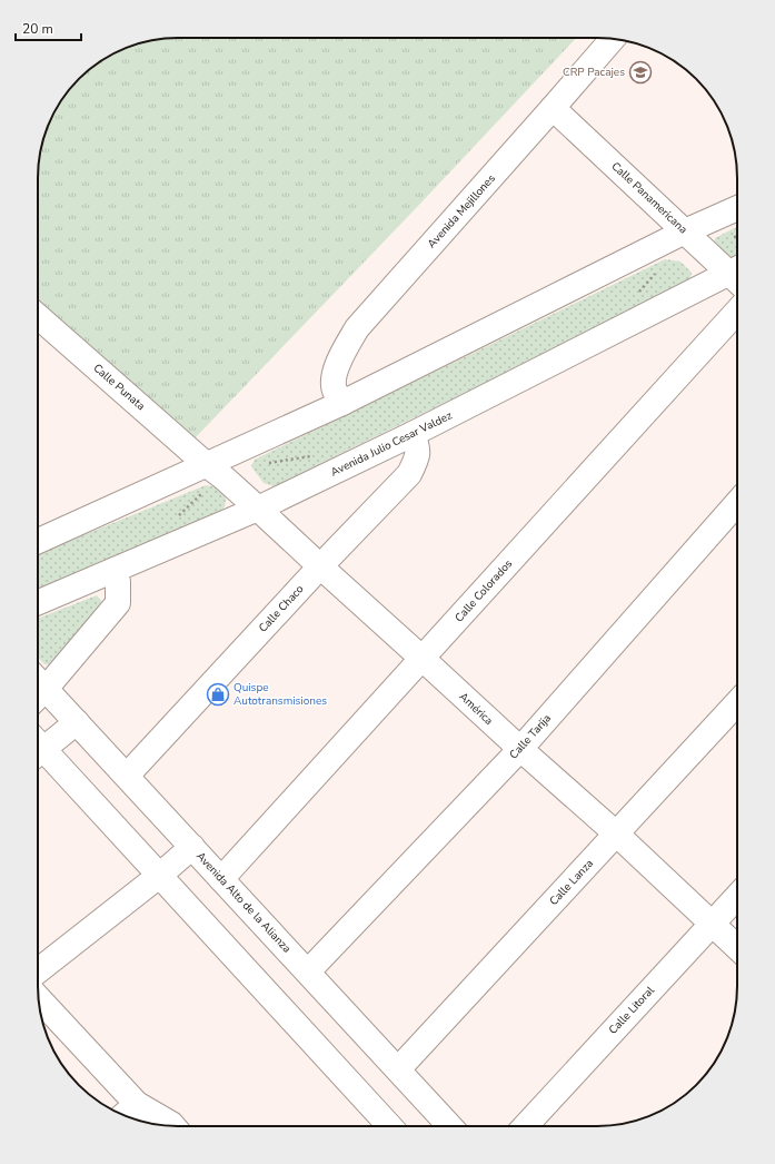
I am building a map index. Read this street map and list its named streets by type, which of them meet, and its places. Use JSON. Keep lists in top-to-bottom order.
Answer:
{
  "streets": {
    "street": [
      "Calle Panamericana",
      "Avenida Mejillones",
      "Calle Punata",
      "Avenida Julio Cesar Valdez",
      "Calle Colorados",
      "Calle Chaco",
      "América",
      "Calle Tarija",
      "Calle Lanza",
      "Avenida Alto de la Alianza",
      "Calle Litoral"
    ]
  },
  "crossings": [
    ["Calle Panamericana", "Avenida Mejillones"],
    ["Calle Punata", "América"],
    ["Avenida Julio Cesar Valdez", "Calle Chaco"],
    ["Avenida Julio Cesar Valdez", "América"],
    ["Calle Colorados", "América"],
    ["Calle Colorados", "Avenida Alto de la Alianza"],
    ["Calle Chaco", "América"],
    ["Calle Chaco", "Avenida Alto de la Alianza"],
    ["América", "Calle Tarija"],
    ["América", "Calle Lanza"],
    ["América", "Calle Litoral"],
    ["Calle Tarija", "Avenida Alto de la Alianza"],
    ["Calle Lanza", "Avenida Alto de la Alianza"]
  ],
  "places": {
    "school or university": ["CRP Pacajes"],
    "shop": ["Quispe Autotransmisiones"]
  },
  "scale_bar": "20 m"
}
